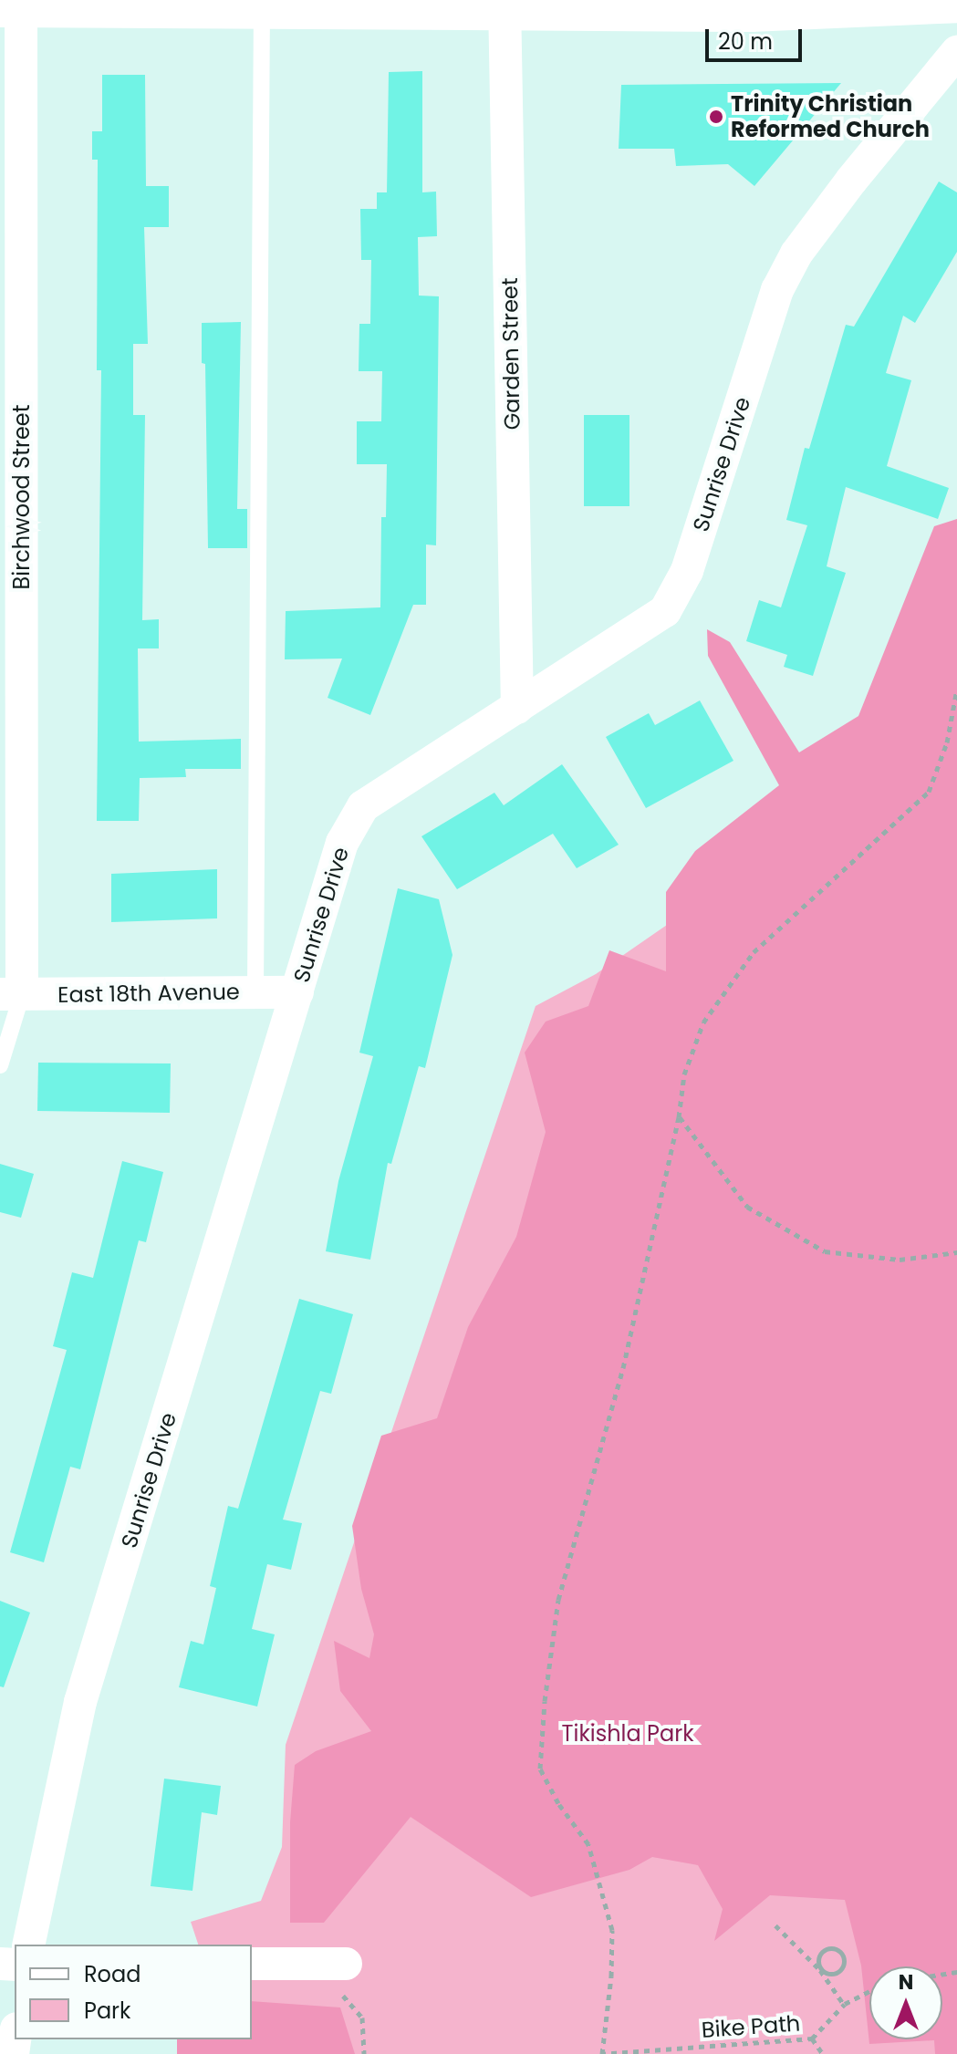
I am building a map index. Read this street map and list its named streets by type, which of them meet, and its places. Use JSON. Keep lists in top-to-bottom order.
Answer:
{
  "streets": {
    "street": [
      "Garden Street",
      "Sunrise Drive",
      "Birchwood Street",
      "East 18th Avenue"
    ],
    "path": ["Bike Path"]
  },
  "crossings": [
    ["Garden Street", "Sunrise Drive"],
    ["Sunrise Drive", "East 18th Avenue"],
    ["Birchwood Street", "East 18th Avenue"]
  ],
  "parks": ["Tikishla Park"],
  "places": ["Trinity Christian Reformed Church"],
  "legend": ["Road", "Park"],
  "scale_bar": "20 m",
  "north": "top"
}
